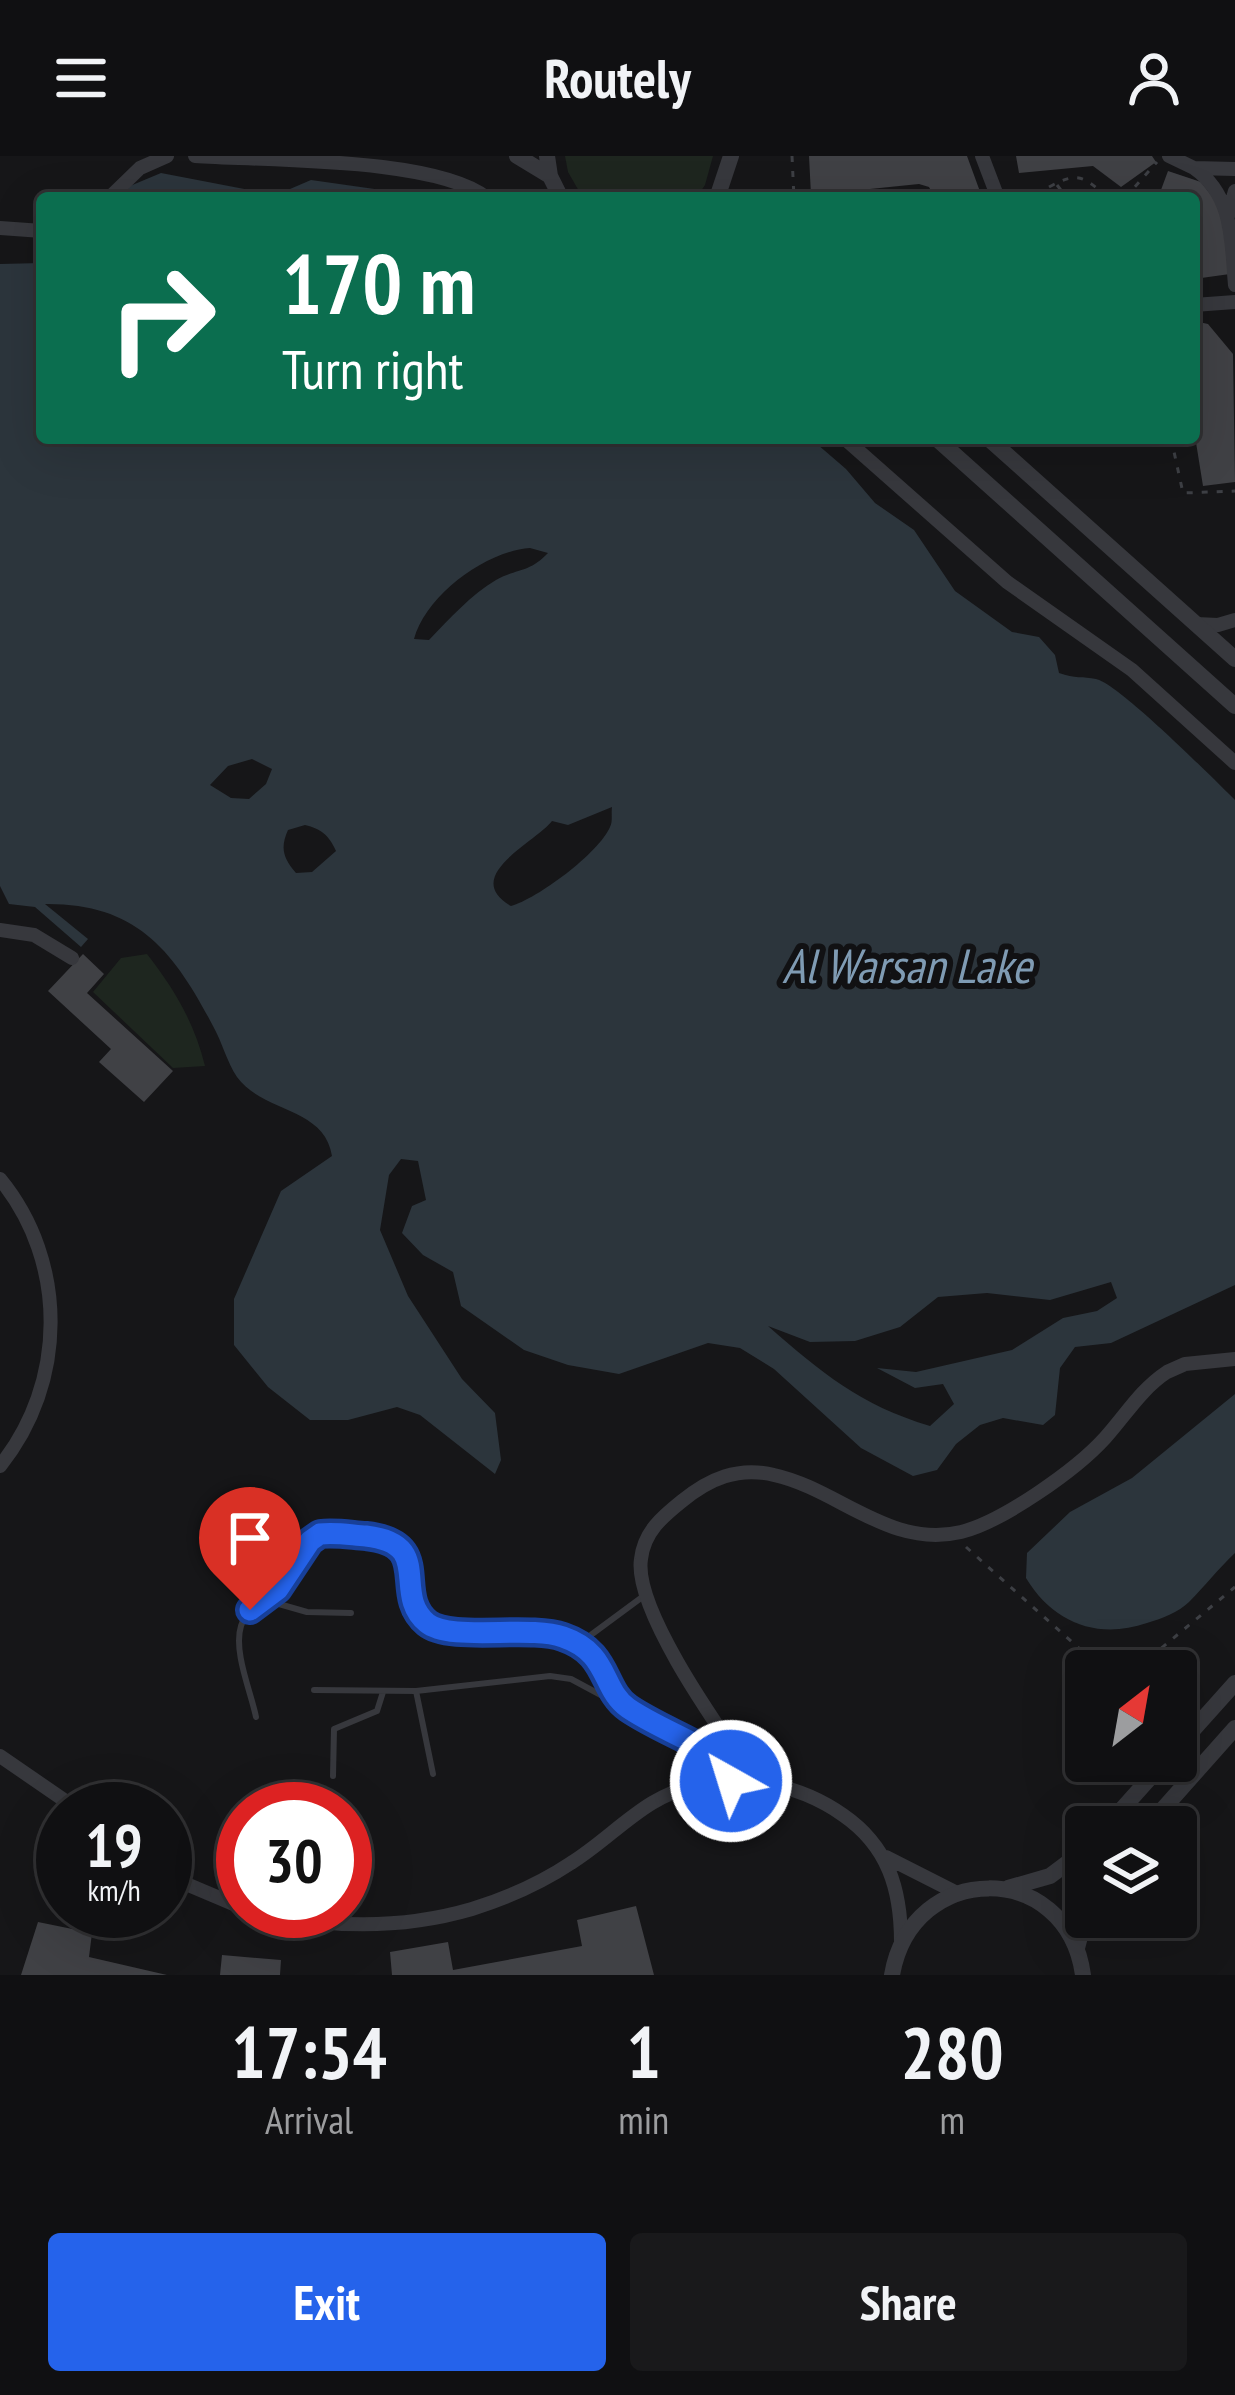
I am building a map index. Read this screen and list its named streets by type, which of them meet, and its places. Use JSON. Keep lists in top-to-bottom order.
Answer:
{
  "water": ["Al Warsan Lake"],
  "north": "top right",
  "page": {
    "header": "Routely",
    "turn": ["170 m", "Turn right"],
    "speed": "19 km/h",
    "limit": "30",
    "eta": [
      "17:54",
      "Arrival",
      "1",
      "min",
      "280",
      "m"
    ],
    "buttons": ["Exit", "Share"]
  }
}
